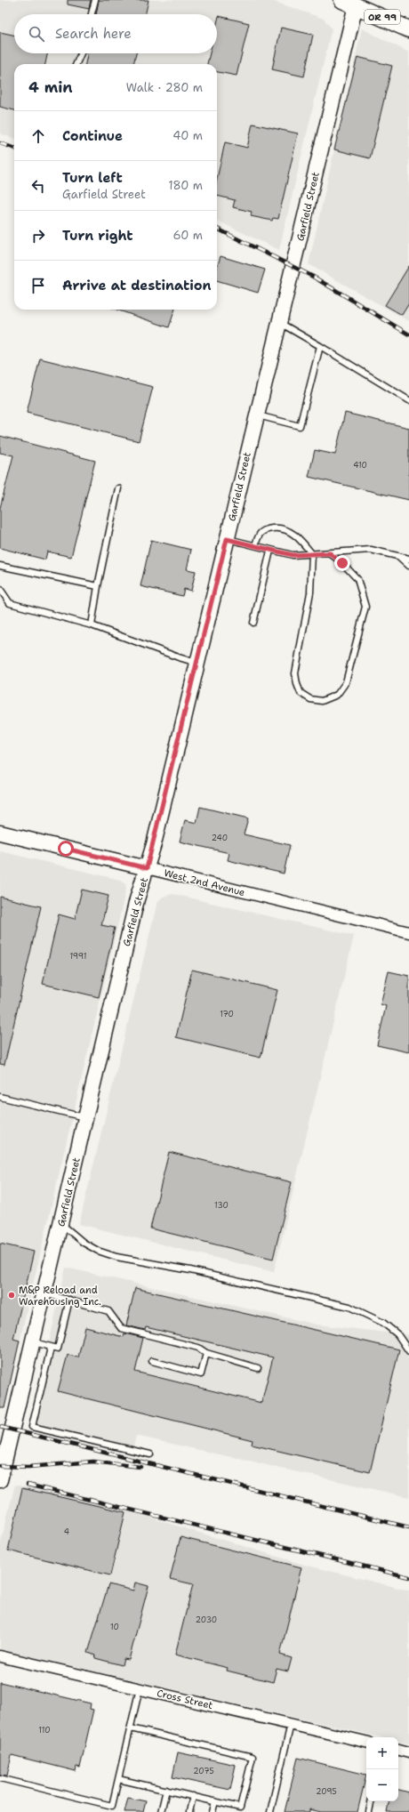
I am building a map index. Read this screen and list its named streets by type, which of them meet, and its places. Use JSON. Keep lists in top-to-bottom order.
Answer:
{
  "streets": {
    "main road": ["OR 99"],
    "street": ["Garfield Street", "West 2nd Avenue", "Cross Street"]
  },
  "crossings": [
    ["OR 99", "Garfield Street"],
    ["Garfield Street", "West 2nd Avenue"]
  ],
  "places": ["M&P Reload and Warehousing Inc."],
  "house_numbers": [
    "410",
    "240",
    "1991",
    "170",
    "130",
    "4",
    "2030",
    "10",
    "110",
    "2075",
    "2095"
  ],
  "page": {
    "search": "Search here",
    "heading": ["4 min", "Walk · 280 m"],
    "list": [
      ["Continue", "40 m"],
      ["Turn left", "Garfield Street", "180 m"],
      ["Turn right", "60 m"],
      "Arrive at destination"
    ],
    "map_buttons": ["+", "−"]
  }
}
